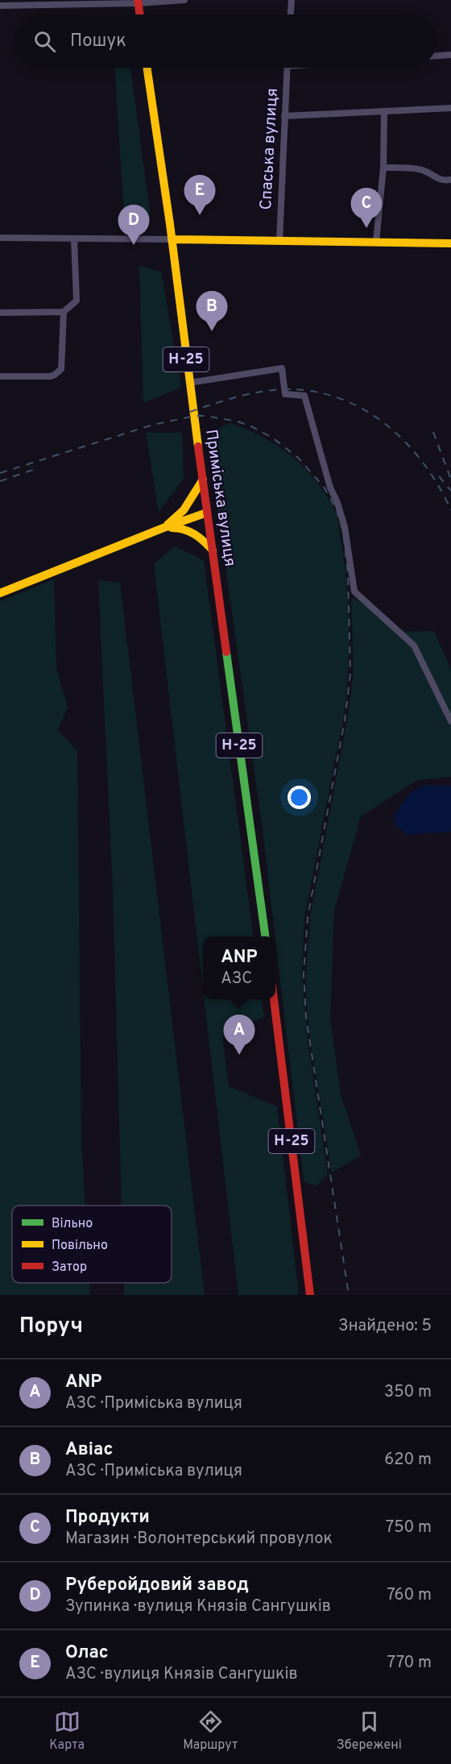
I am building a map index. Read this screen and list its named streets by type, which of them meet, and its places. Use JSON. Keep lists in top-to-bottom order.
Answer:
{
  "streets": {
    "main road": ["Н-25", "Приміська вулиця"],
    "street": ["Спаська вулиця"]
  },
  "legend": ["Вільно", "Повільно", "Затор"],
  "page": {
    "search": "Пошук",
    "pins": [
      "E",
      "C",
      "D",
      "B",
      "A"
    ],
    "popup": ["ANP", "АЗС"],
    "heading": ["Поруч", "Знайдено: 5"],
    "list": [
      {
        "mark": "A",
        "name": "ANP",
        "note": "АЗС · Приміська вулиця",
        "value": "350 m"
      },
      {
        "mark": "B",
        "name": "Авіас",
        "note": "АЗС · Приміська вулиця",
        "value": "620 m"
      },
      {
        "mark": "C",
        "name": "Продукти",
        "note": "Магазин · Волонтерський провулок",
        "value": "750 m"
      },
      {
        "mark": "D",
        "name": "Руберойдовий завод",
        "note": "Зупинка · вулиця Князів Сангушків",
        "value": "760 m"
      },
      {
        "mark": "E",
        "name": "Олас",
        "note": "АЗС · вулиця Князів Сангушків",
        "value": "770 m"
      }
    ],
    "nav": ["Карта", "Маршрут", "Збережені"]
  }
}
